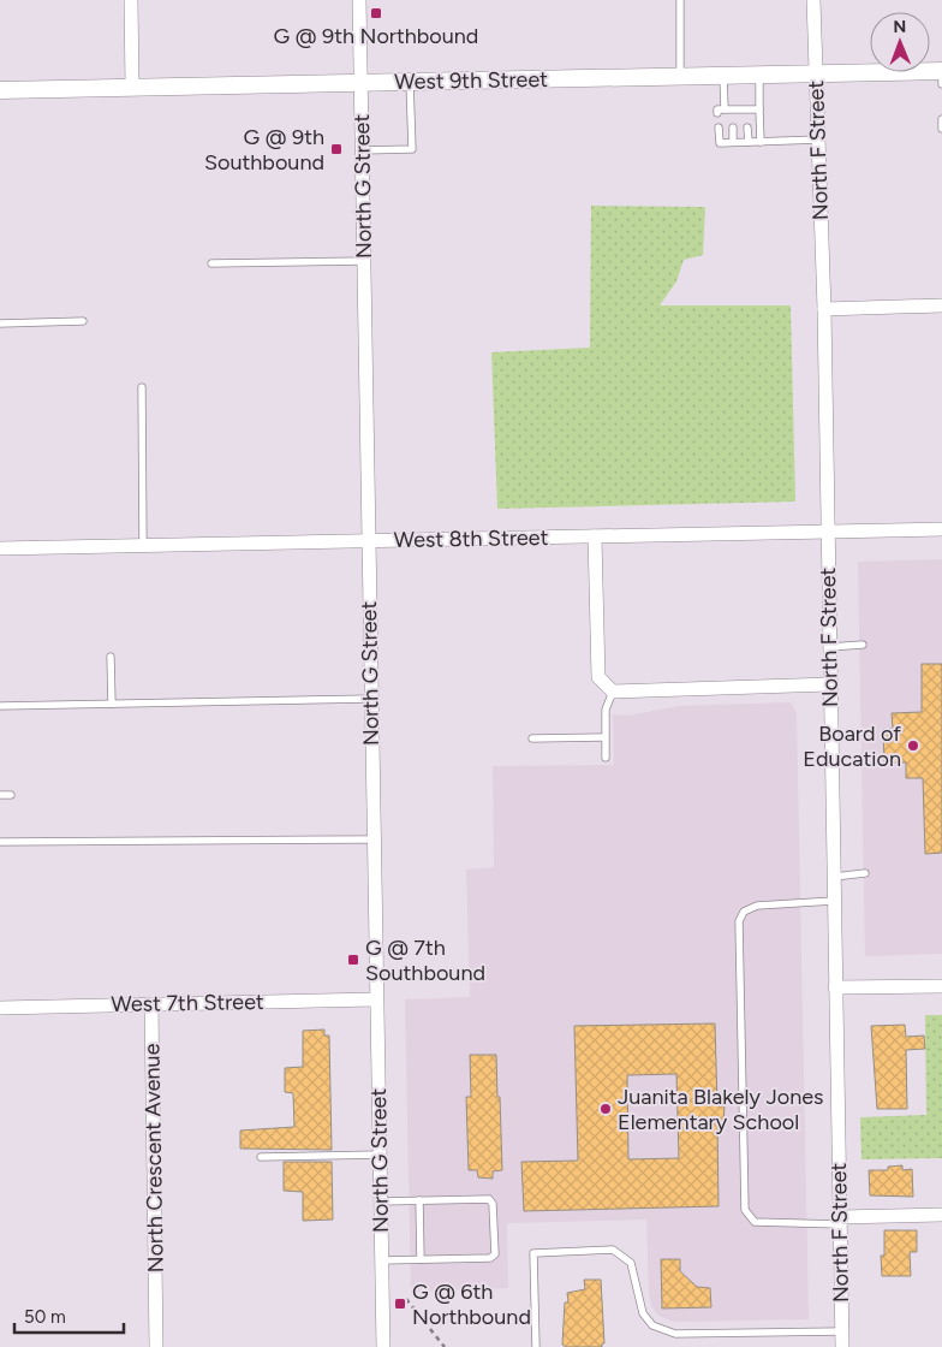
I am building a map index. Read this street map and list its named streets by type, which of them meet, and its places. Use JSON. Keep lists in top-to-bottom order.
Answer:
{
  "streets": {
    "street": [
      "West 9th Street",
      "North F Street",
      "North G Street",
      "West 8th Street",
      "West 7th Street",
      "North Crescent Avenue"
    ]
  },
  "crossings": [
    ["West 9th Street", "North F Street"],
    ["West 9th Street", "North G Street"],
    ["North F Street", "West 8th Street"],
    ["North G Street", "West 8th Street"],
    ["North G Street", "West 7th Street"],
    ["West 7th Street", "North Crescent Avenue"]
  ],
  "places": {
    "transit": [
      "G @ 9th Northbound",
      "G @ 9th Southbound",
      "G @ 7th Southbound",
      "G @ 6th Northbound"
    ],
    "other": ["Board of Education", "Juanita Blakely Jones Elementary School"]
  },
  "scale_bar": "50 m",
  "north": "top"
}
